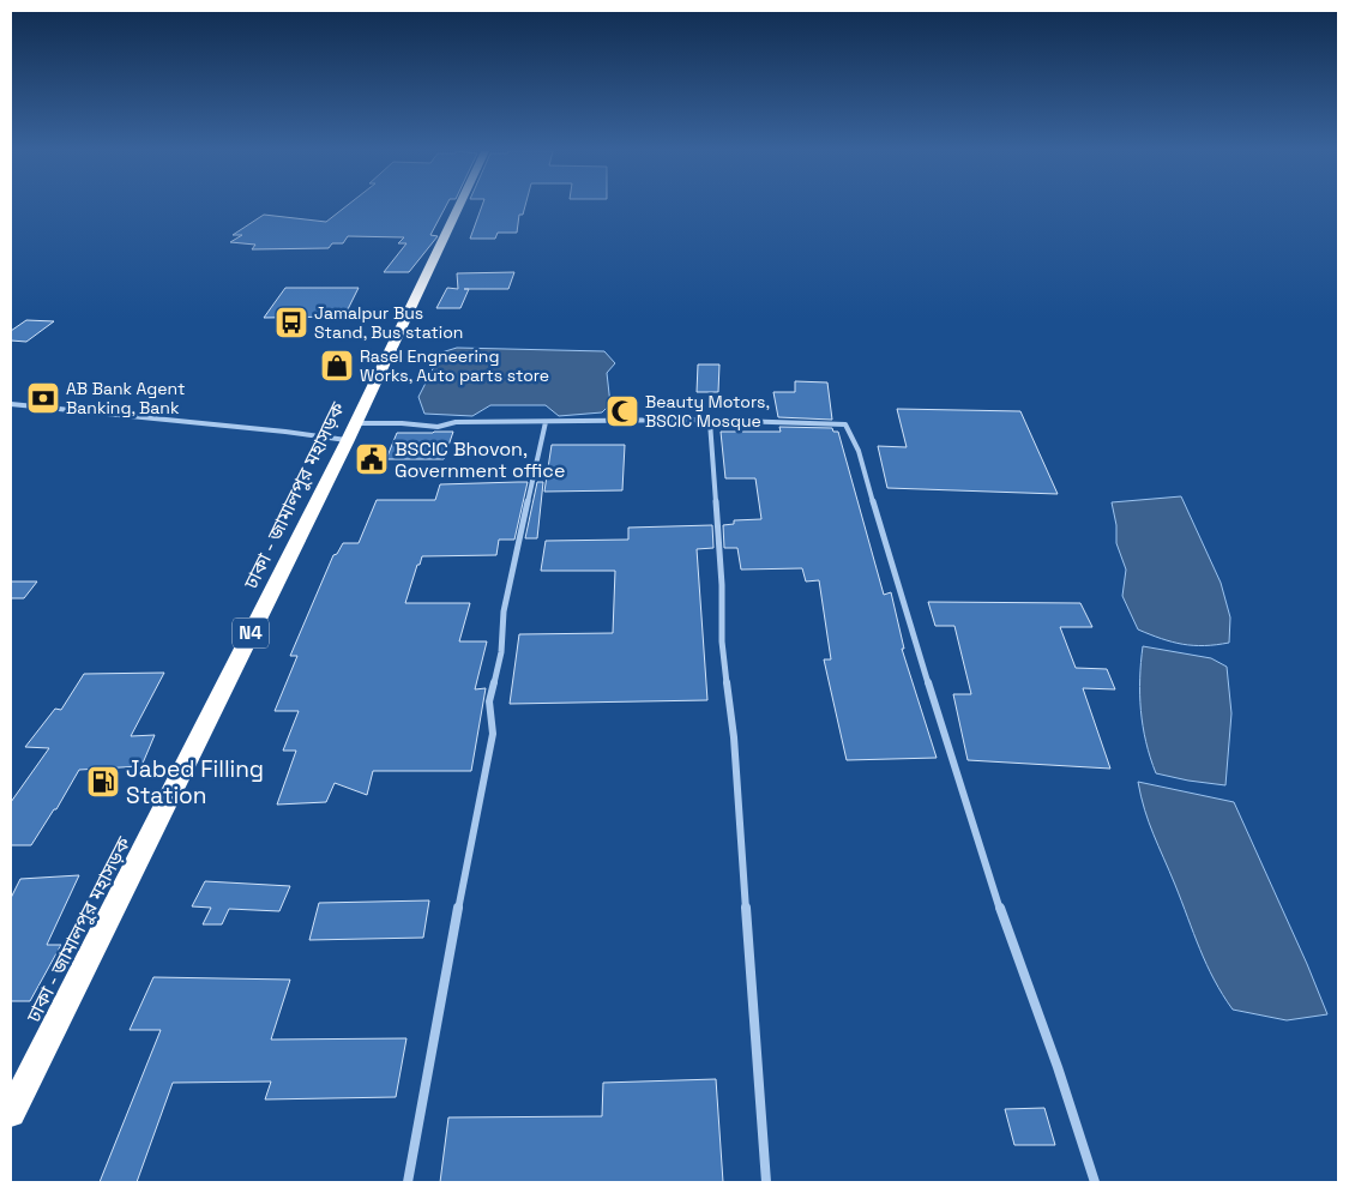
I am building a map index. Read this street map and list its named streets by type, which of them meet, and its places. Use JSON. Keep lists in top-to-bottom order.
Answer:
{
  "streets": {
    "highway": ["ঢাকা - জামালপুর মহাসড়ক", "N4"]
  },
  "places": {
    "bus stop": ["Jamalpur Bus Stand, Bus station"],
    "shop": ["Rasel Engneering Works, Auto parts store"],
    "bank": ["AB Bank Agent Banking, Bank"],
    "mosque": ["Beauty Motors, BSCIC Mosque"],
    "public building": ["BSCIC Bhovon, Government office"],
    "fuel station": ["Jabed Filling Station"]
  }
}
